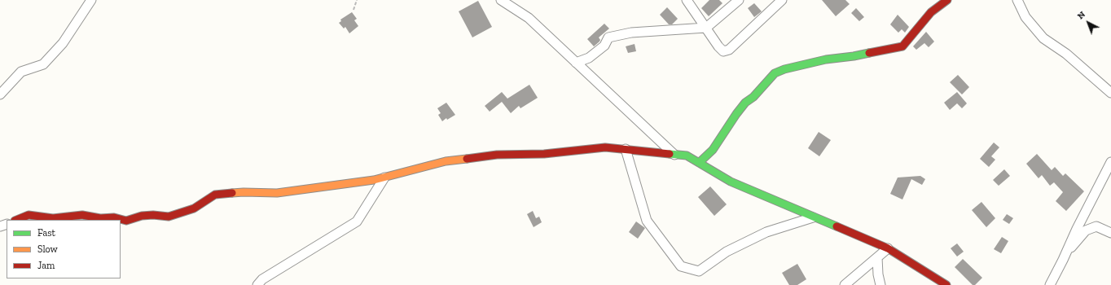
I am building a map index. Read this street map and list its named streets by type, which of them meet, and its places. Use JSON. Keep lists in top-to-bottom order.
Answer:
{
  "legend": ["Fast", "Slow", "Jam"],
  "north": "top left"
}
